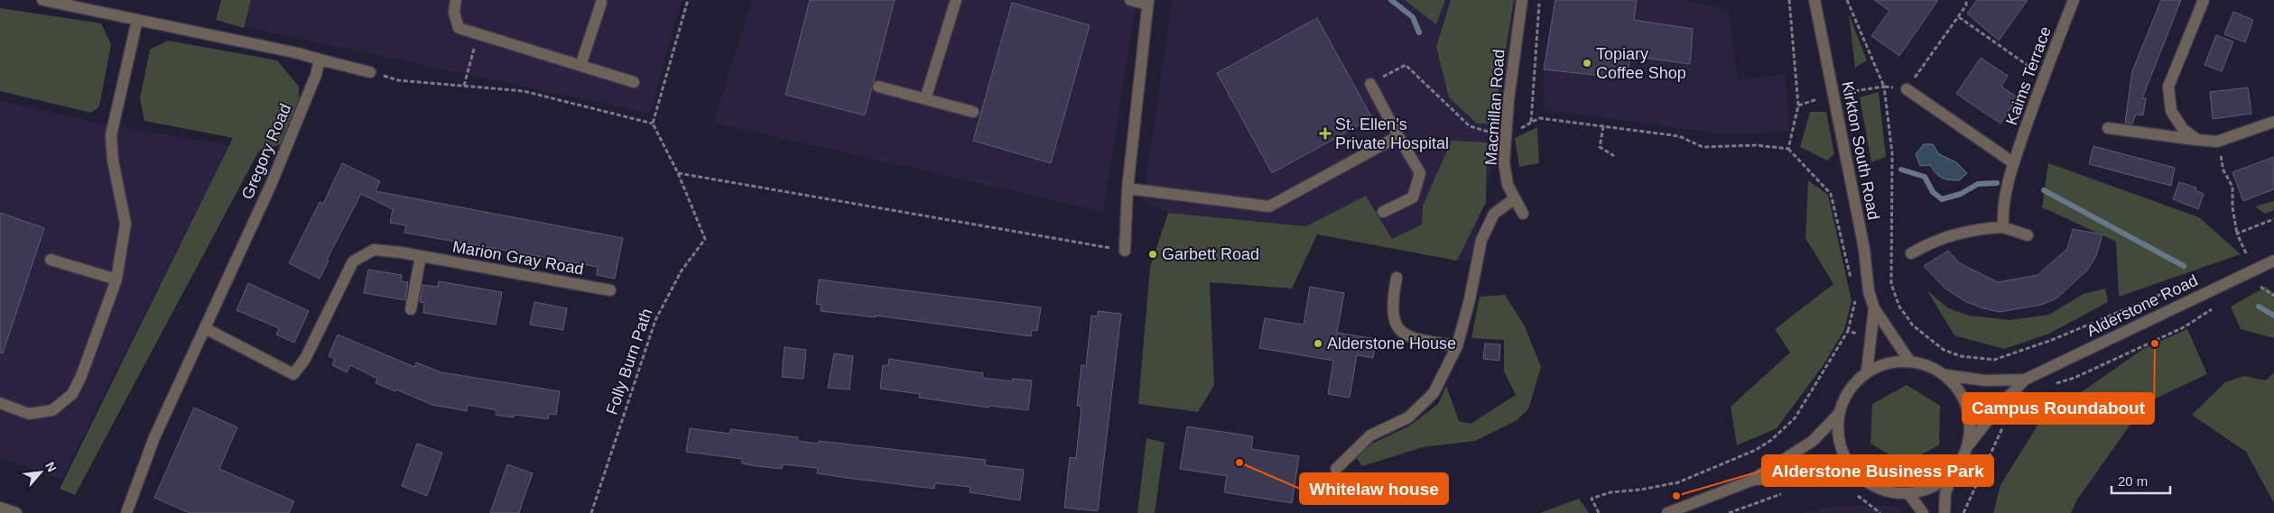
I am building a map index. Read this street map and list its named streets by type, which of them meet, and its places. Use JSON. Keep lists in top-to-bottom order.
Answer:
{
  "streets": {
    "street": [
      "Kaims Terrace",
      "Macmillan Road",
      "Kirkton South Road",
      "Gregory Road",
      "Marion Gray Road",
      "Alderstone Road"
    ],
    "path": ["Folly Burn Path"]
  },
  "crossings": [
    ["Kirkton South Road", "Alderstone Road"],
    ["Gregory Road", "Marion Gray Road"]
  ],
  "places": {
    "other": [
      "Topiary Coffee Shop",
      "Garbett Road",
      "Alderstone House",
      "Campus Roundabout",
      "Whitelaw house",
      "Alderstone Business Park"
    ],
    "health": ["St. Ellen’s Private Hospital"]
  },
  "scale_bar": "20 m",
  "north": "top right"
}
